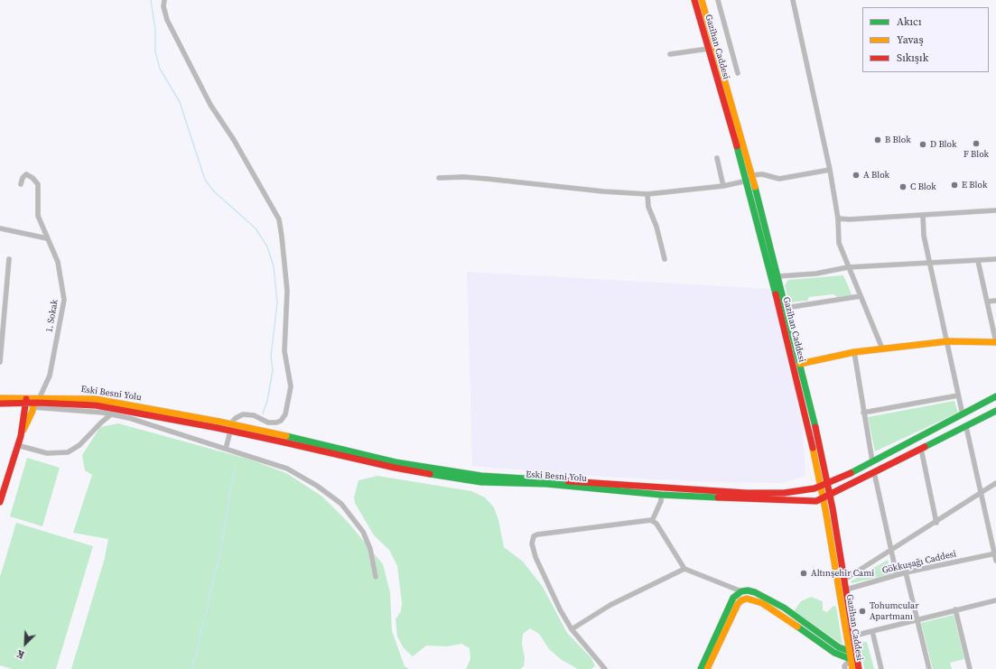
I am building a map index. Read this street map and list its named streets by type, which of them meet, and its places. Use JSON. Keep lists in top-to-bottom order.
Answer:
{
  "streets": {
    "main road": ["Gazihan Caddesi", "Eski Besni Yolu"],
    "street": ["1. Sokak", "Gökkuşağı Caddesi"]
  },
  "crossings": [
    ["Gazihan Caddesi", "Eski Besni Yolu"],
    ["Gazihan Caddesi", "Gökkuşağı Caddesi"],
    ["1. Sokak", "Eski Besni Yolu"]
  ],
  "places": [
    "B Blok",
    "F Blok",
    "D Blok",
    "A Blok",
    "E Blok",
    "C Blok",
    "Altınşehir Cami",
    "Tohumcular Apartmanı"
  ],
  "legend": ["Akıcı", "Yavaş", "Sıkışık"],
  "north": "bottom left"
}
